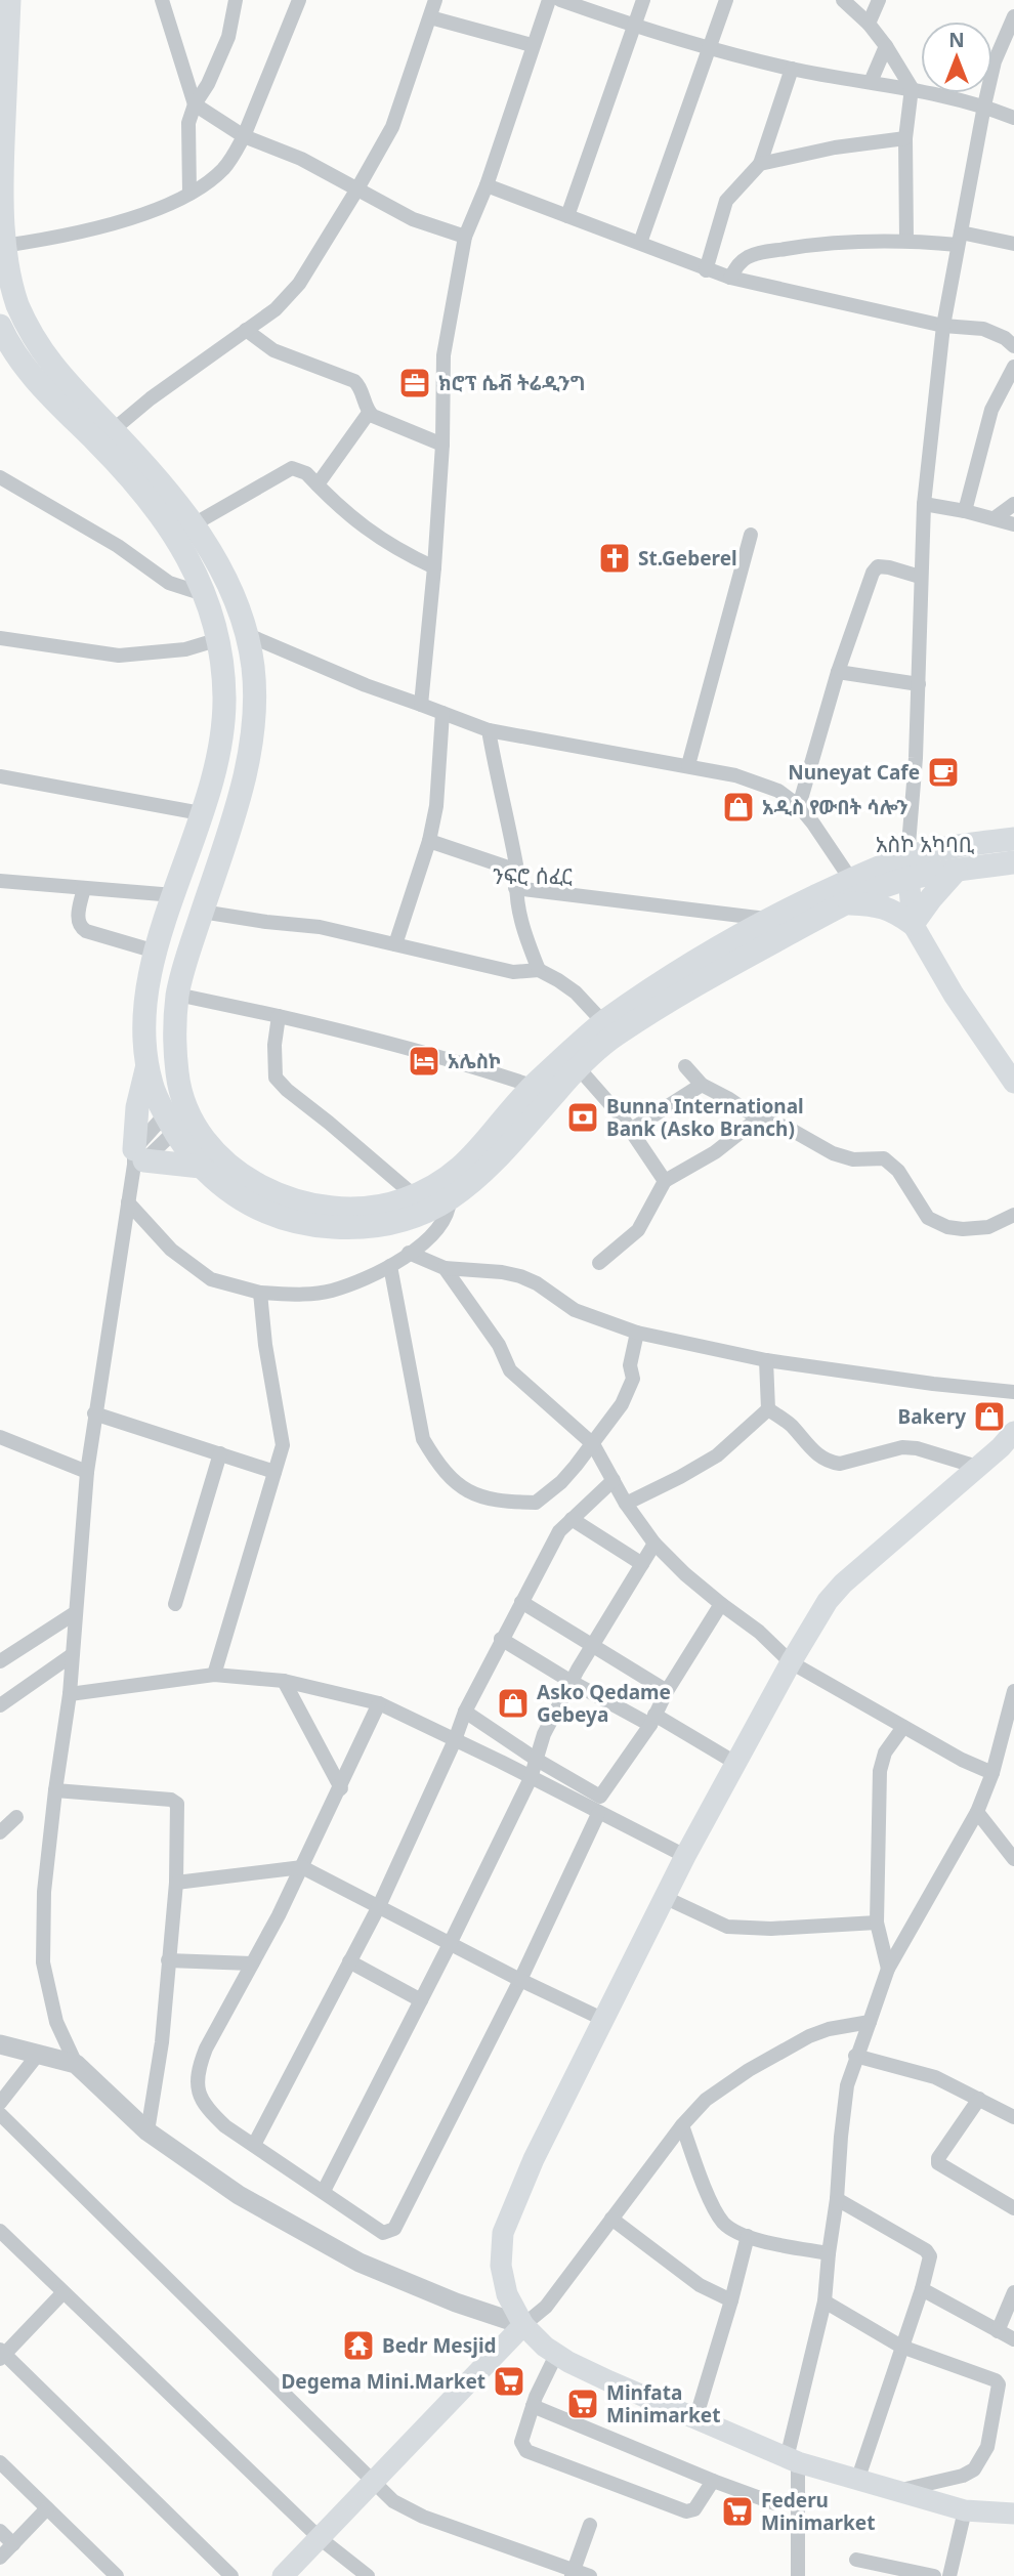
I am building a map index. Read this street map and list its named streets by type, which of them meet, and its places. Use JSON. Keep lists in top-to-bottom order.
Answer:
{
  "districts": ["አስኮ አካባቢ", "ንፍሮ ሰፈር"],
  "places": {
    "office": ["ክሮፕ ሴቭ ትሬዲንግ"],
    "church": ["St.Geberel"],
    "cafe": ["Nuneyat Cafe"],
    "shop": ["አዲስ የውበት ሳሎን", "Bakery", "Asko Qedame Gebeya"],
    "hotel": ["አሌስኮ"],
    "bank": ["Bunna International Bank (Asko Branch)"],
    "temple": ["Bedr Mesjid"],
    "supermarket": ["Degema Mini.Market", "Minfata Minimarket", "Federu Minimarket"]
  },
  "north": "top"
}
